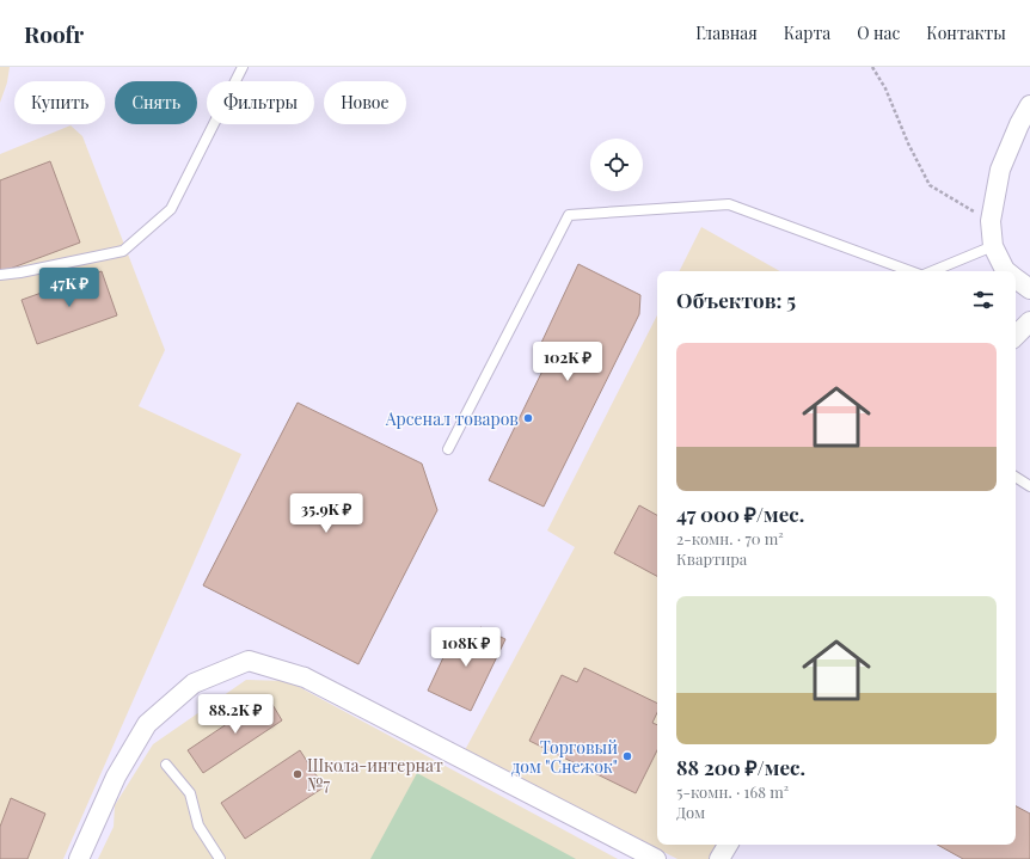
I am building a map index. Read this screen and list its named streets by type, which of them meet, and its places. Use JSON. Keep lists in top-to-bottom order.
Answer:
{
  "places": ["Арсенал товаров", "Торговый дом \"Снежок\"", "Школа-интернат №7"],
  "page": {
    "header": "Roofr",
    "nav": [
      "Главная",
      "Карта",
      "О нас",
      "Контакты"
    ],
    "chip": [
      "Купить",
      "Снять",
      "Фильтры",
      "Новое"
    ],
    "price": [
      "47K ₽",
      "102K ₽",
      "35.9K ₽",
      "108K ₽",
      "88.2K ₽"
    ],
    "heading": "Объектов: 5",
    "list": [
      {
        "name": "47 000 ₽/мес.",
        "note": "2-комн. · 70 m² · Квартира"
      },
      {
        "name": "88 200 ₽/мес.",
        "note": "5-комн. · 168 m² · Дом"
      }
    ]
  }
}
